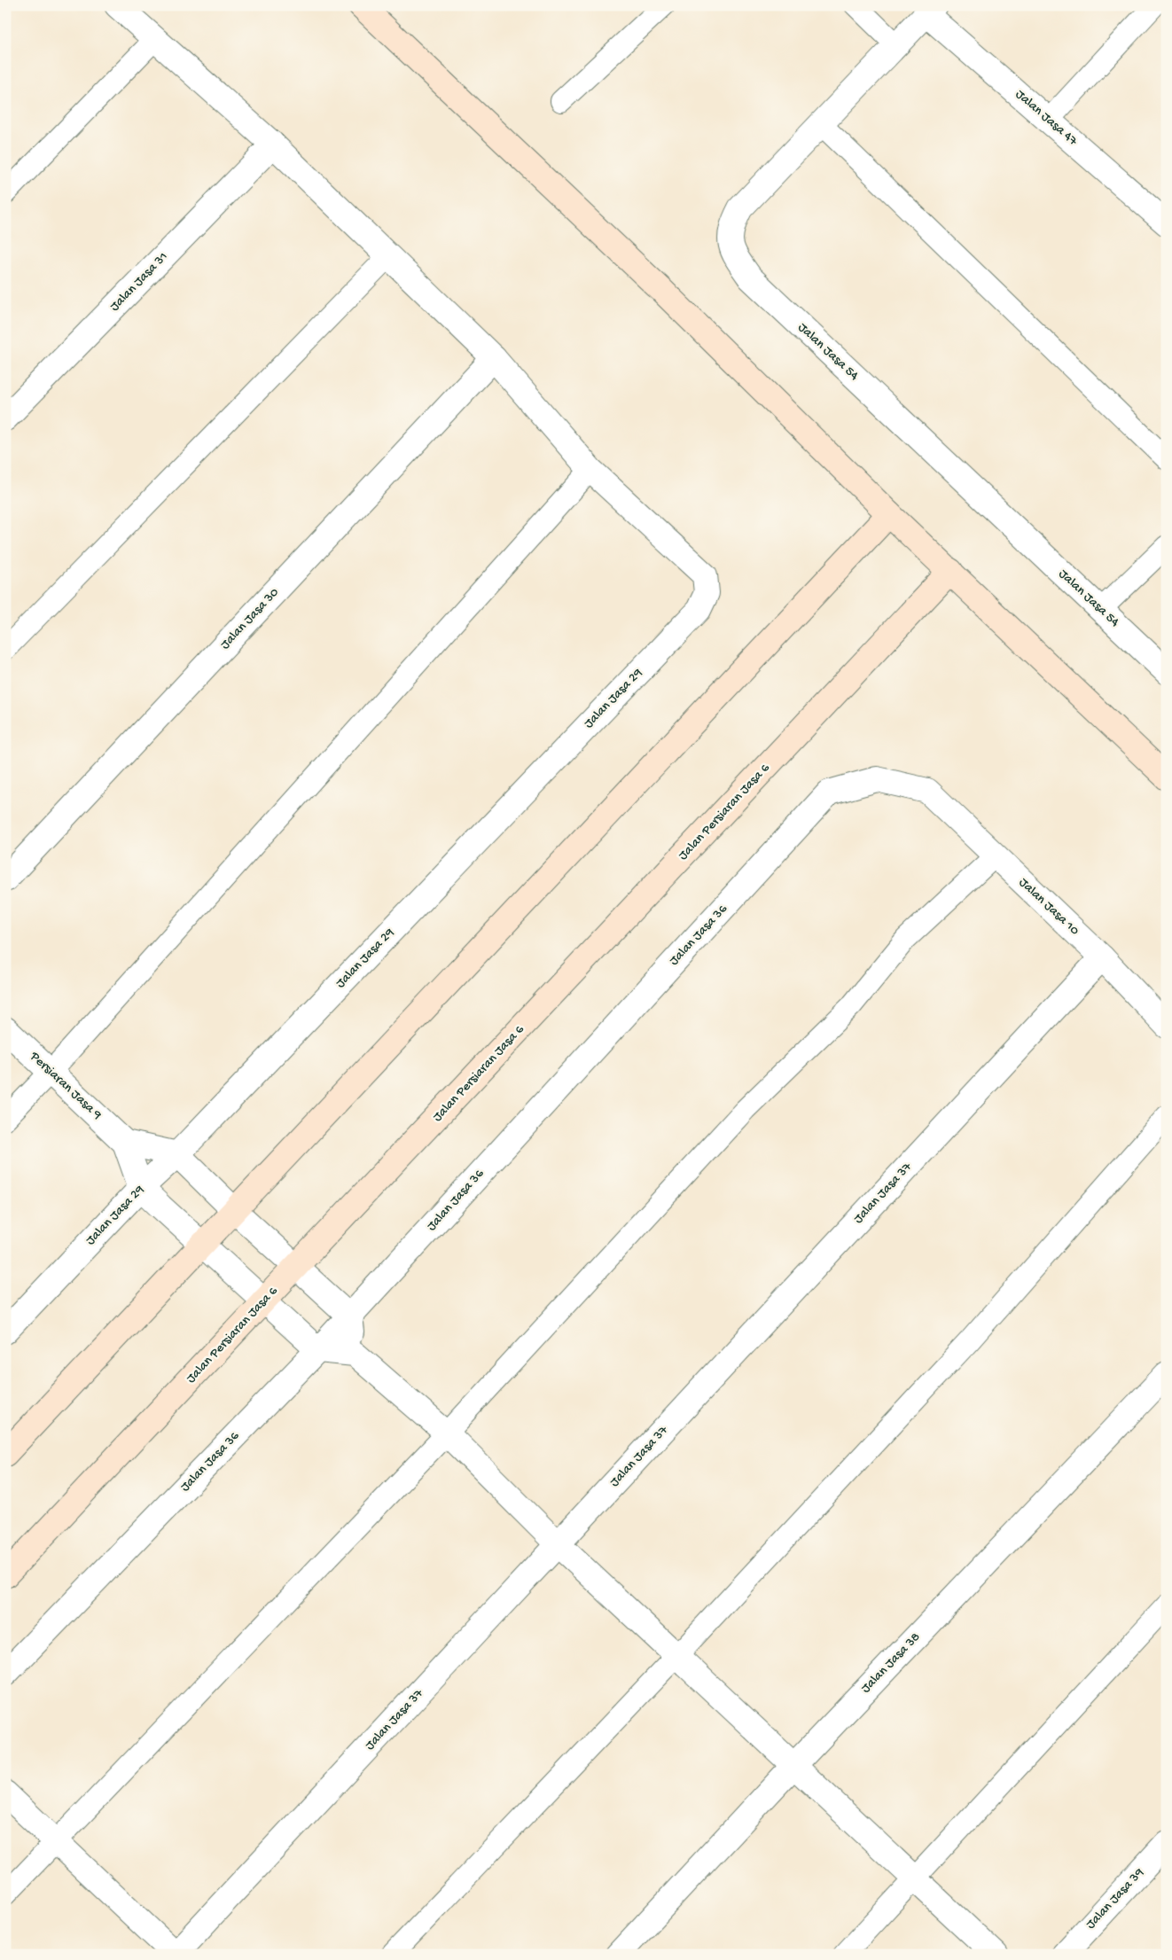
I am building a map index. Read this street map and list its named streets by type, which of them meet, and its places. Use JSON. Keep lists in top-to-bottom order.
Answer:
{
  "streets": {
    "street": [
      "Jalan Jasa 47",
      "Jalan Jasa 31",
      "Jalan Jasa 54",
      "Jalan Jasa 30",
      "Jalan Jasa 29",
      "Jalan Persiaran Jasa 6",
      "Jalan Jasa 10",
      "Jalan Jasa 36",
      "Persiaran Jasa 9",
      "Jalan Jasa 37",
      "Jalan Jasa 38",
      "Jalan Jasa 39"
    ]
  },
  "crossings": [
    ["Jalan Jasa 47", "Jalan Jasa 54"],
    ["Jalan Jasa 29", "Persiaran Jasa 9"],
    ["Jalan Persiaran Jasa 6", "Persiaran Jasa 9"],
    ["Jalan Jasa 10", "Jalan Jasa 36"],
    ["Jalan Jasa 10", "Jalan Jasa 37"],
    ["Jalan Jasa 36", "Persiaran Jasa 9"]
  ]
}
